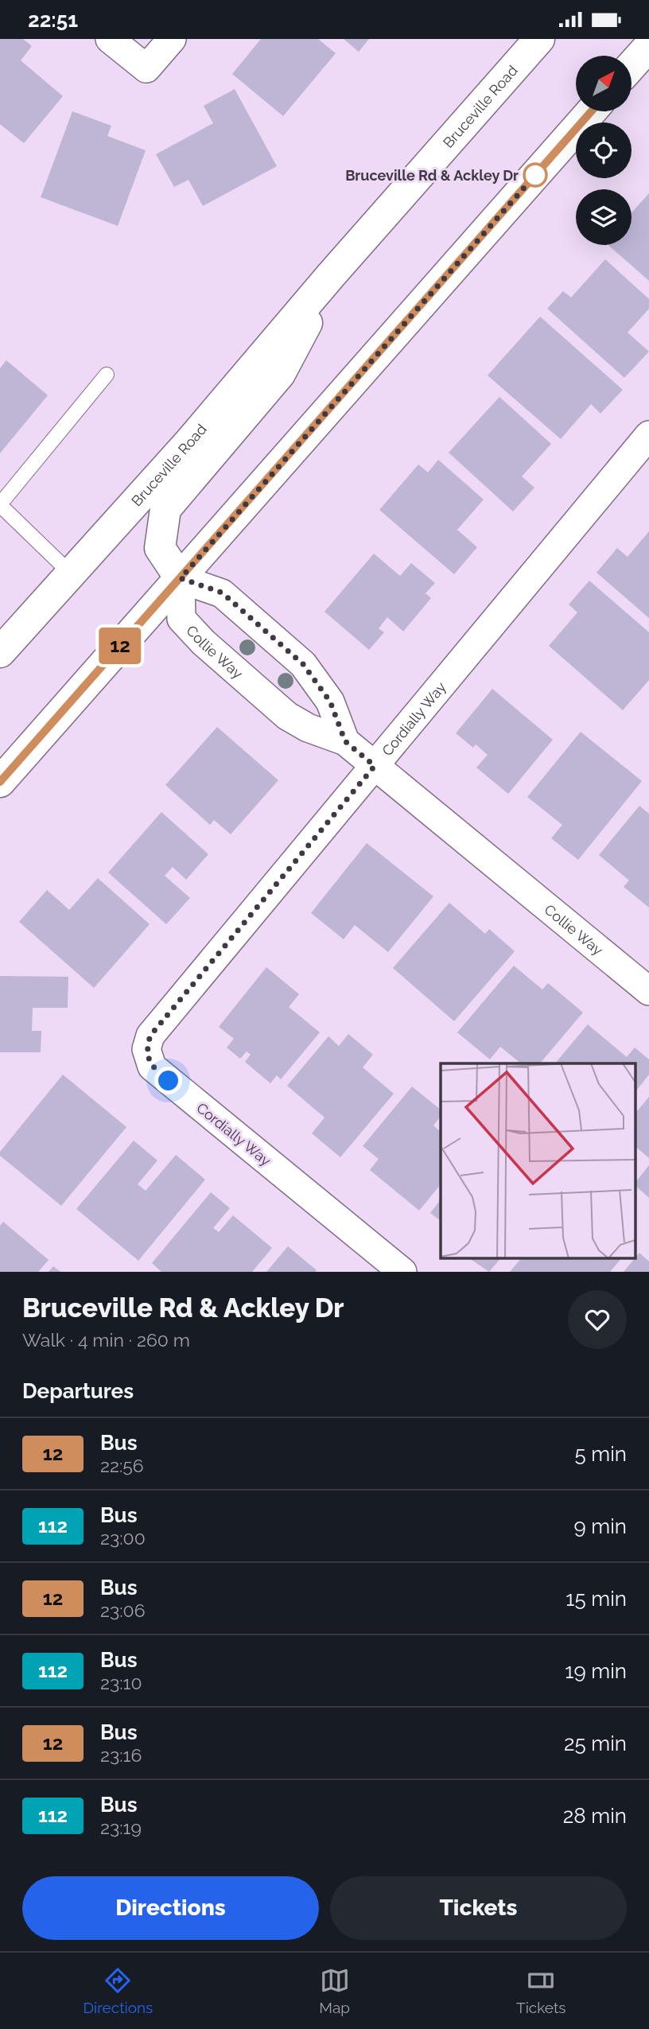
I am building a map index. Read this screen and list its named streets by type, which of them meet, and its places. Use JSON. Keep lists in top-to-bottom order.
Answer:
{
  "streets": {
    "main road": ["Bruceville Road"],
    "street": ["Collie Way", "Cordially Way"]
  },
  "crossings": [
    ["Bruceville Road", "Collie Way"],
    ["Collie Way", "Cordially Way"]
  ],
  "places": ["Bruceville Rd & Ackley Dr"],
  "lines": ["bus line 12"],
  "north": "top right",
  "page": {
    "status": "22:51",
    "on_map": "12",
    "heading": [
      ["Bruceville Rd & Ackley Dr", "Walk · 4 min · 260 m"],
      "Departures"
    ],
    "list": [
      {
        "mark": "12",
        "name": "Bus",
        "note": "22:56",
        "value": "5 min"
      },
      {
        "mark": "112",
        "name": "Bus",
        "note": "23:00",
        "value": "9 min"
      },
      {
        "mark": "12",
        "name": "Bus",
        "note": "23:06",
        "value": "15 min"
      },
      {
        "mark": "112",
        "name": "Bus",
        "note": "23:10",
        "value": "19 min"
      },
      {
        "mark": "12",
        "name": "Bus",
        "note": "23:16",
        "value": "25 min"
      },
      {
        "mark": "112",
        "name": "Bus",
        "note": "23:19",
        "value": "28 min"
      }
    ],
    "buttons": ["Directions", "Tickets"],
    "tabs": ["Directions", "Map", "Tickets"]
  }
}
